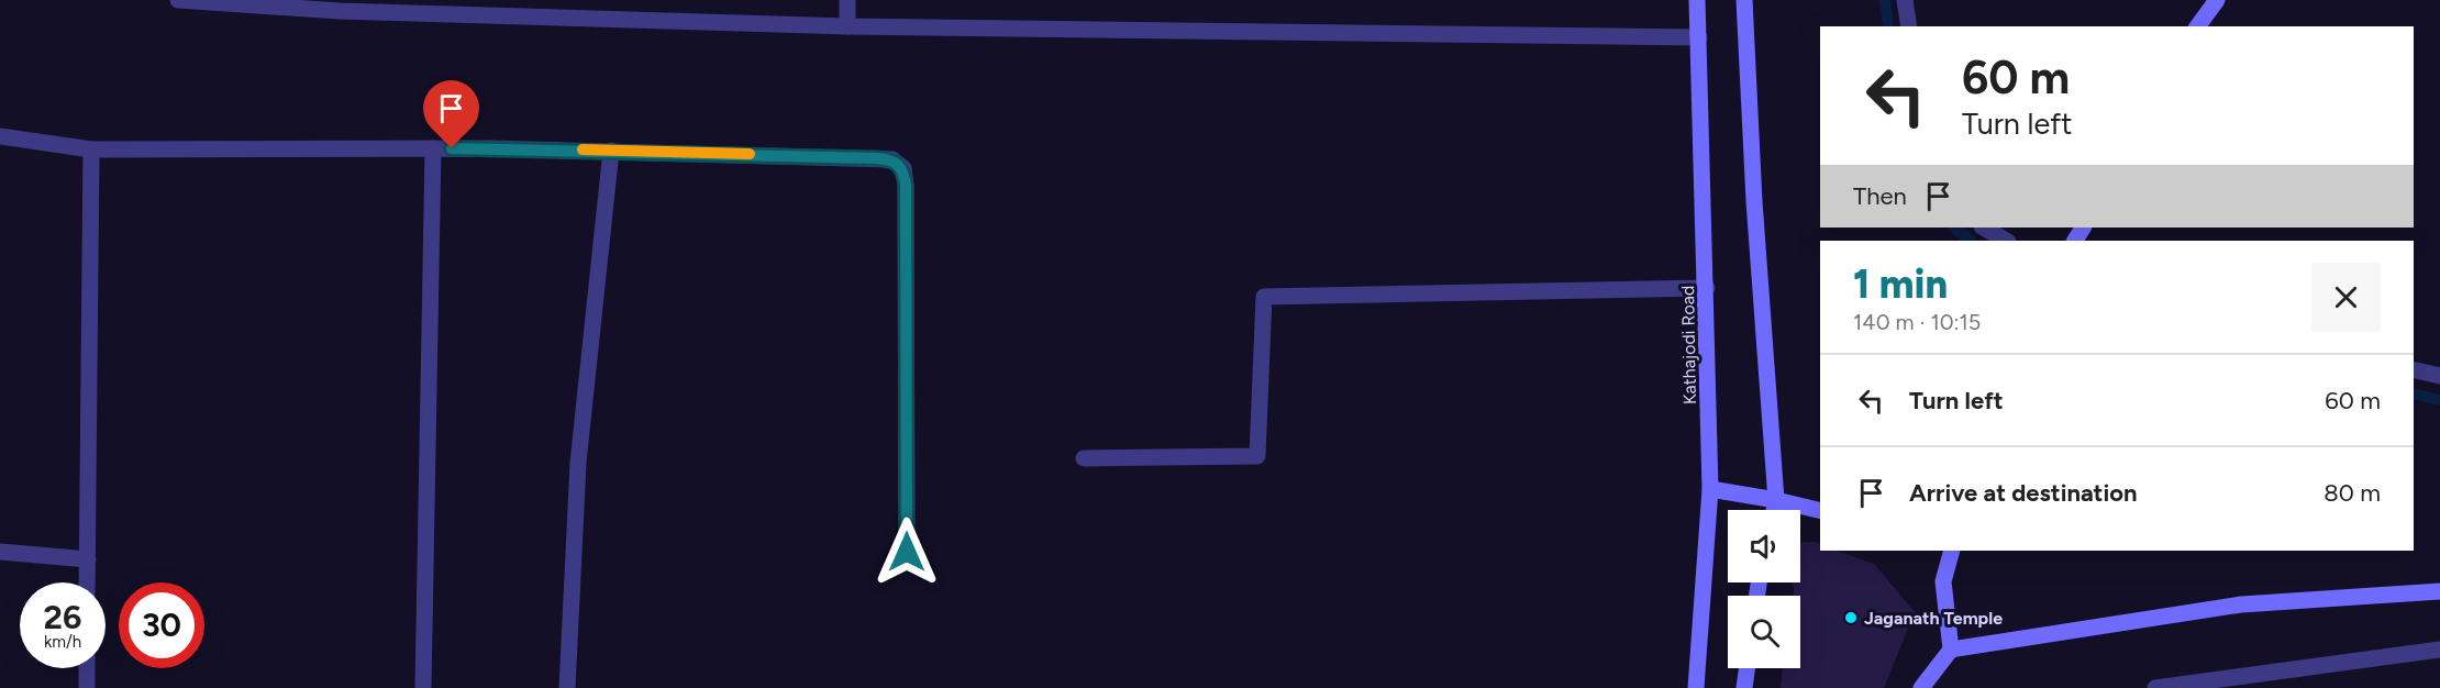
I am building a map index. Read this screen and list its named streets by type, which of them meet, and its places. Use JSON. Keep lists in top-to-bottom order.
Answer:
{
  "streets": {
    "main road": ["Kathajodi Road"]
  },
  "places": ["Jaganath Temple"],
  "page": {
    "turn": ["60 m", "Turn left"],
    "then": "Then",
    "heading": ["1 min", "140 m · 10:15"],
    "list": [
      {
        "name": "Turn left",
        "value": "60 m"
      },
      {
        "name": "Arrive at destination",
        "value": "80 m"
      }
    ],
    "speed": "26 km/h",
    "limit": "30"
  }
}
